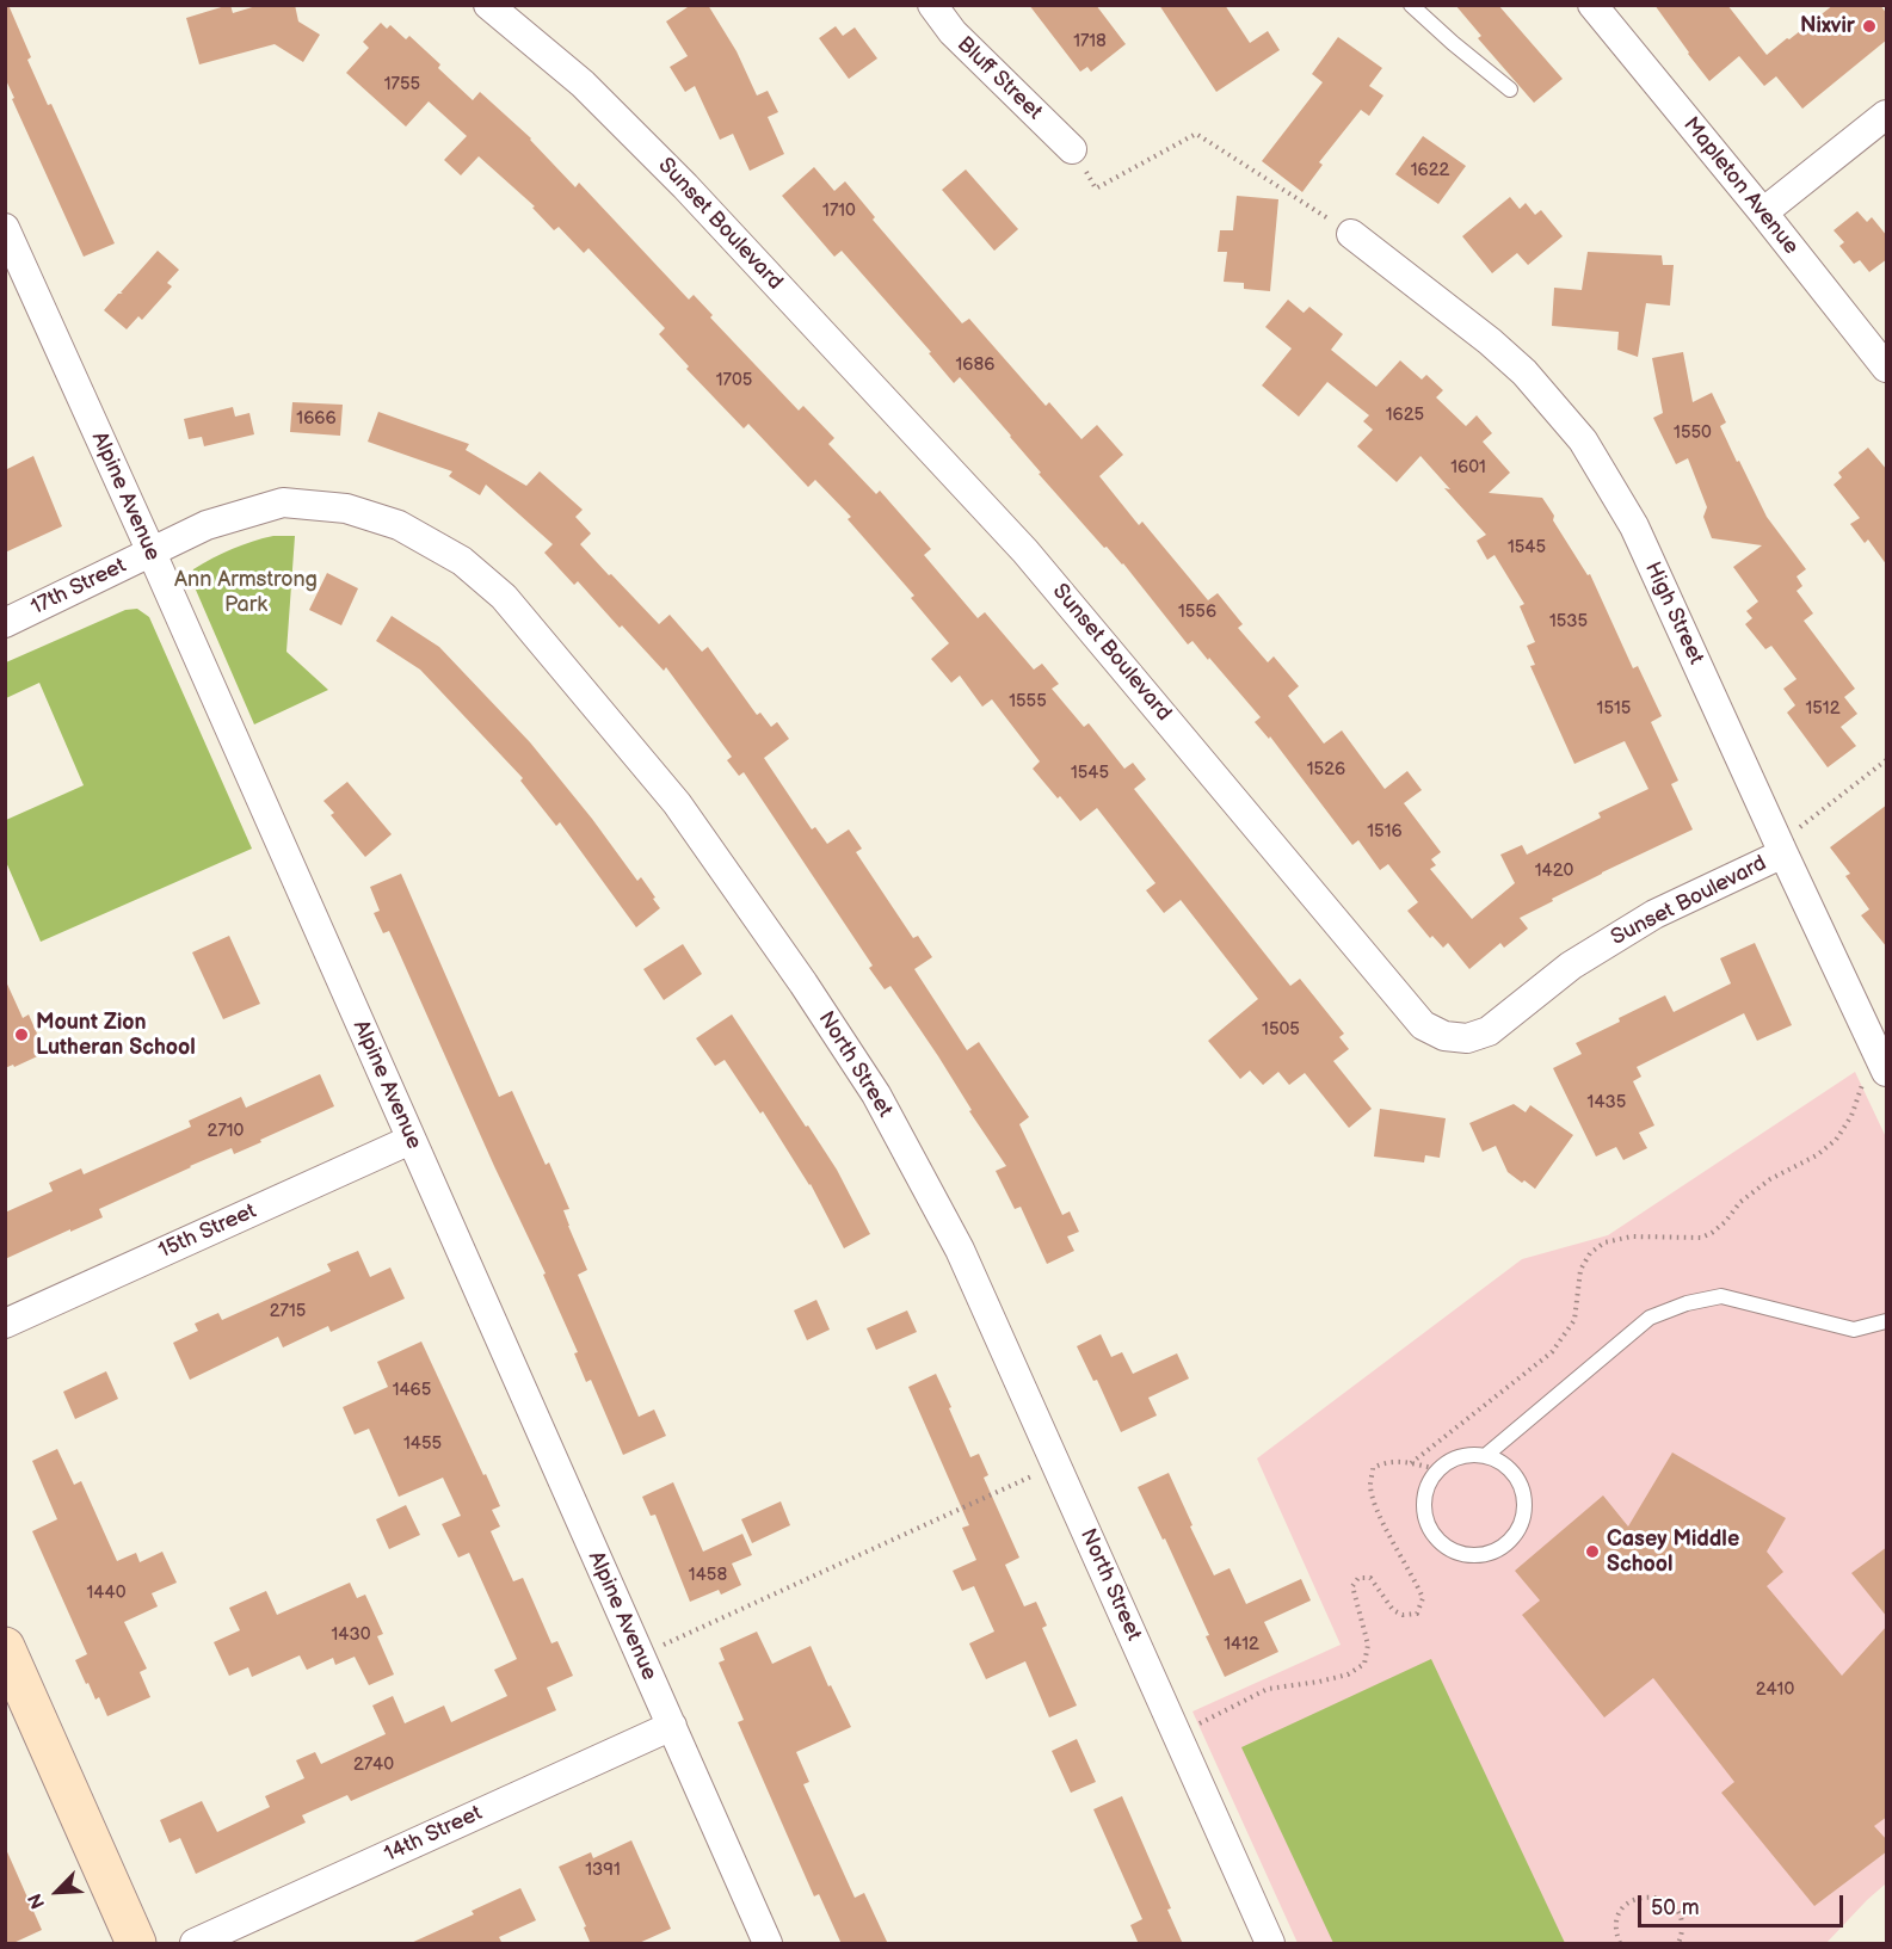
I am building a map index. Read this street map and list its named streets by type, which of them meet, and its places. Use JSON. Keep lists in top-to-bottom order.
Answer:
{
  "streets": {
    "street": [
      "Bluff Street",
      "Mapleton Avenue",
      "Sunset Boulevard",
      "Alpine Avenue",
      "17th Street",
      "High Street",
      "North Street",
      "15th Street",
      "14th Street"
    ]
  },
  "crossings": [
    ["Sunset Boulevard", "High Street"],
    ["Alpine Avenue", "17th Street"],
    ["Alpine Avenue", "North Street"],
    ["Alpine Avenue", "15th Street"],
    ["Alpine Avenue", "14th Street"],
    ["17th Street", "North Street"]
  ],
  "parks": ["Ann Armstrong Park"],
  "places": ["Nixvir", "Mount Zion Lutheran School", "Casey Middle School"],
  "house_numbers": [
    "1718",
    "1755",
    "1622",
    "1710",
    "1686",
    "1705",
    "1625",
    "1666",
    "1550",
    "1601",
    "1545",
    "1556",
    "1535",
    "1555",
    "1515",
    "1512",
    "1526",
    "1545",
    "1516",
    "1420",
    "1505",
    "1435",
    "2710",
    "2715",
    "1465",
    "1455",
    "1458",
    "1440",
    "1430",
    "1412",
    "2410",
    "2740",
    "1391"
  ],
  "scale_bar": "50 m",
  "north": "bottom left"
}
